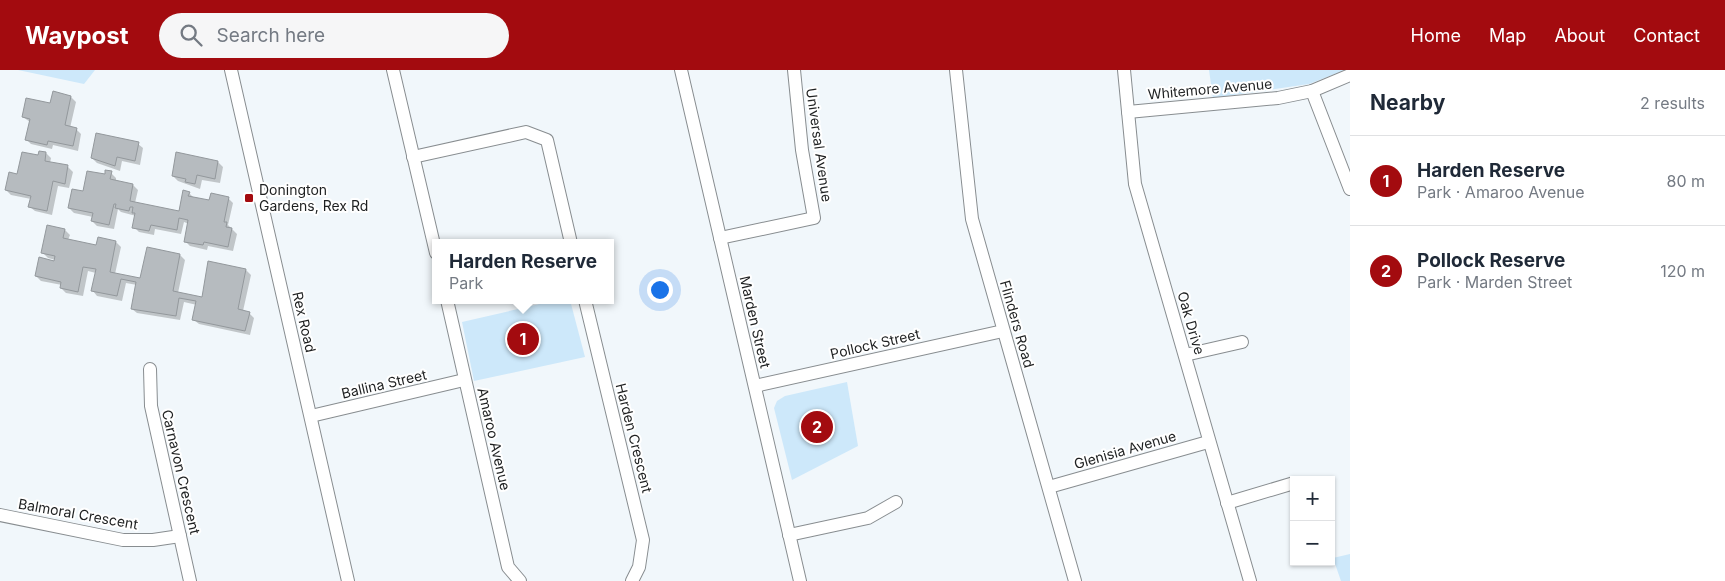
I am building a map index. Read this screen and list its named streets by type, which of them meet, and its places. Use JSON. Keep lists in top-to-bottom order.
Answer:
{
  "streets": {
    "street": [
      "Whitemore Avenue",
      "Universal Avenue",
      "Rex Road",
      "Marden Street",
      "Oak Drive",
      "Flinders Road",
      "Pollock Street",
      "Ballina Street",
      "Harden Crescent",
      "Amaroo Avenue",
      "Glenisia Avenue",
      "Carnavon Crescent",
      "Balmoral Crescent"
    ]
  },
  "crossings": [
    ["Whitemore Avenue", "Oak Drive"],
    ["Universal Avenue", "Marden Street"],
    ["Rex Road", "Ballina Street"],
    ["Marden Street", "Pollock Street"],
    ["Oak Drive", "Glenisia Avenue"],
    ["Flinders Road", "Pollock Street"],
    ["Flinders Road", "Glenisia Avenue"],
    ["Ballina Street", "Amaroo Avenue"],
    ["Carnavon Crescent", "Balmoral Crescent"]
  ],
  "places": {
    "transit": ["Donington Gardens, Rex Rd"]
  },
  "page": {
    "header": "Waypost",
    "search": "Search here",
    "nav": [
      "Home",
      "Map",
      "About",
      "Contact"
    ],
    "heading": ["Nearby", "2 results"],
    "list": [
      {
        "mark": "1",
        "name": "Harden Reserve",
        "note": "Park · Amaroo Avenue",
        "value": "80 m"
      },
      {
        "mark": "2",
        "name": "Pollock Reserve",
        "note": "Park · Marden Street",
        "value": "120 m"
      }
    ],
    "popup": ["Harden Reserve", "Park"],
    "pins": ["1", "2"],
    "map_buttons": ["+", "−"]
  }
}
